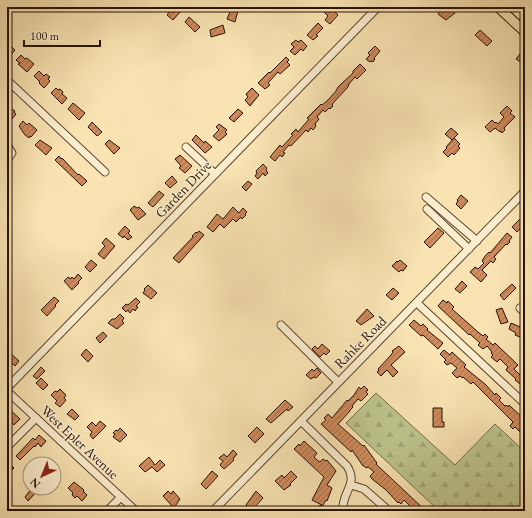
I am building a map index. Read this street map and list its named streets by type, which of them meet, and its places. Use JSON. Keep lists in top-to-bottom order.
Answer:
{
  "streets": {
    "street": ["Garden Drive", "Rahke Road", "West Epler Avenue"]
  },
  "scale_bar": "100 m",
  "north": "bottom left"
}
